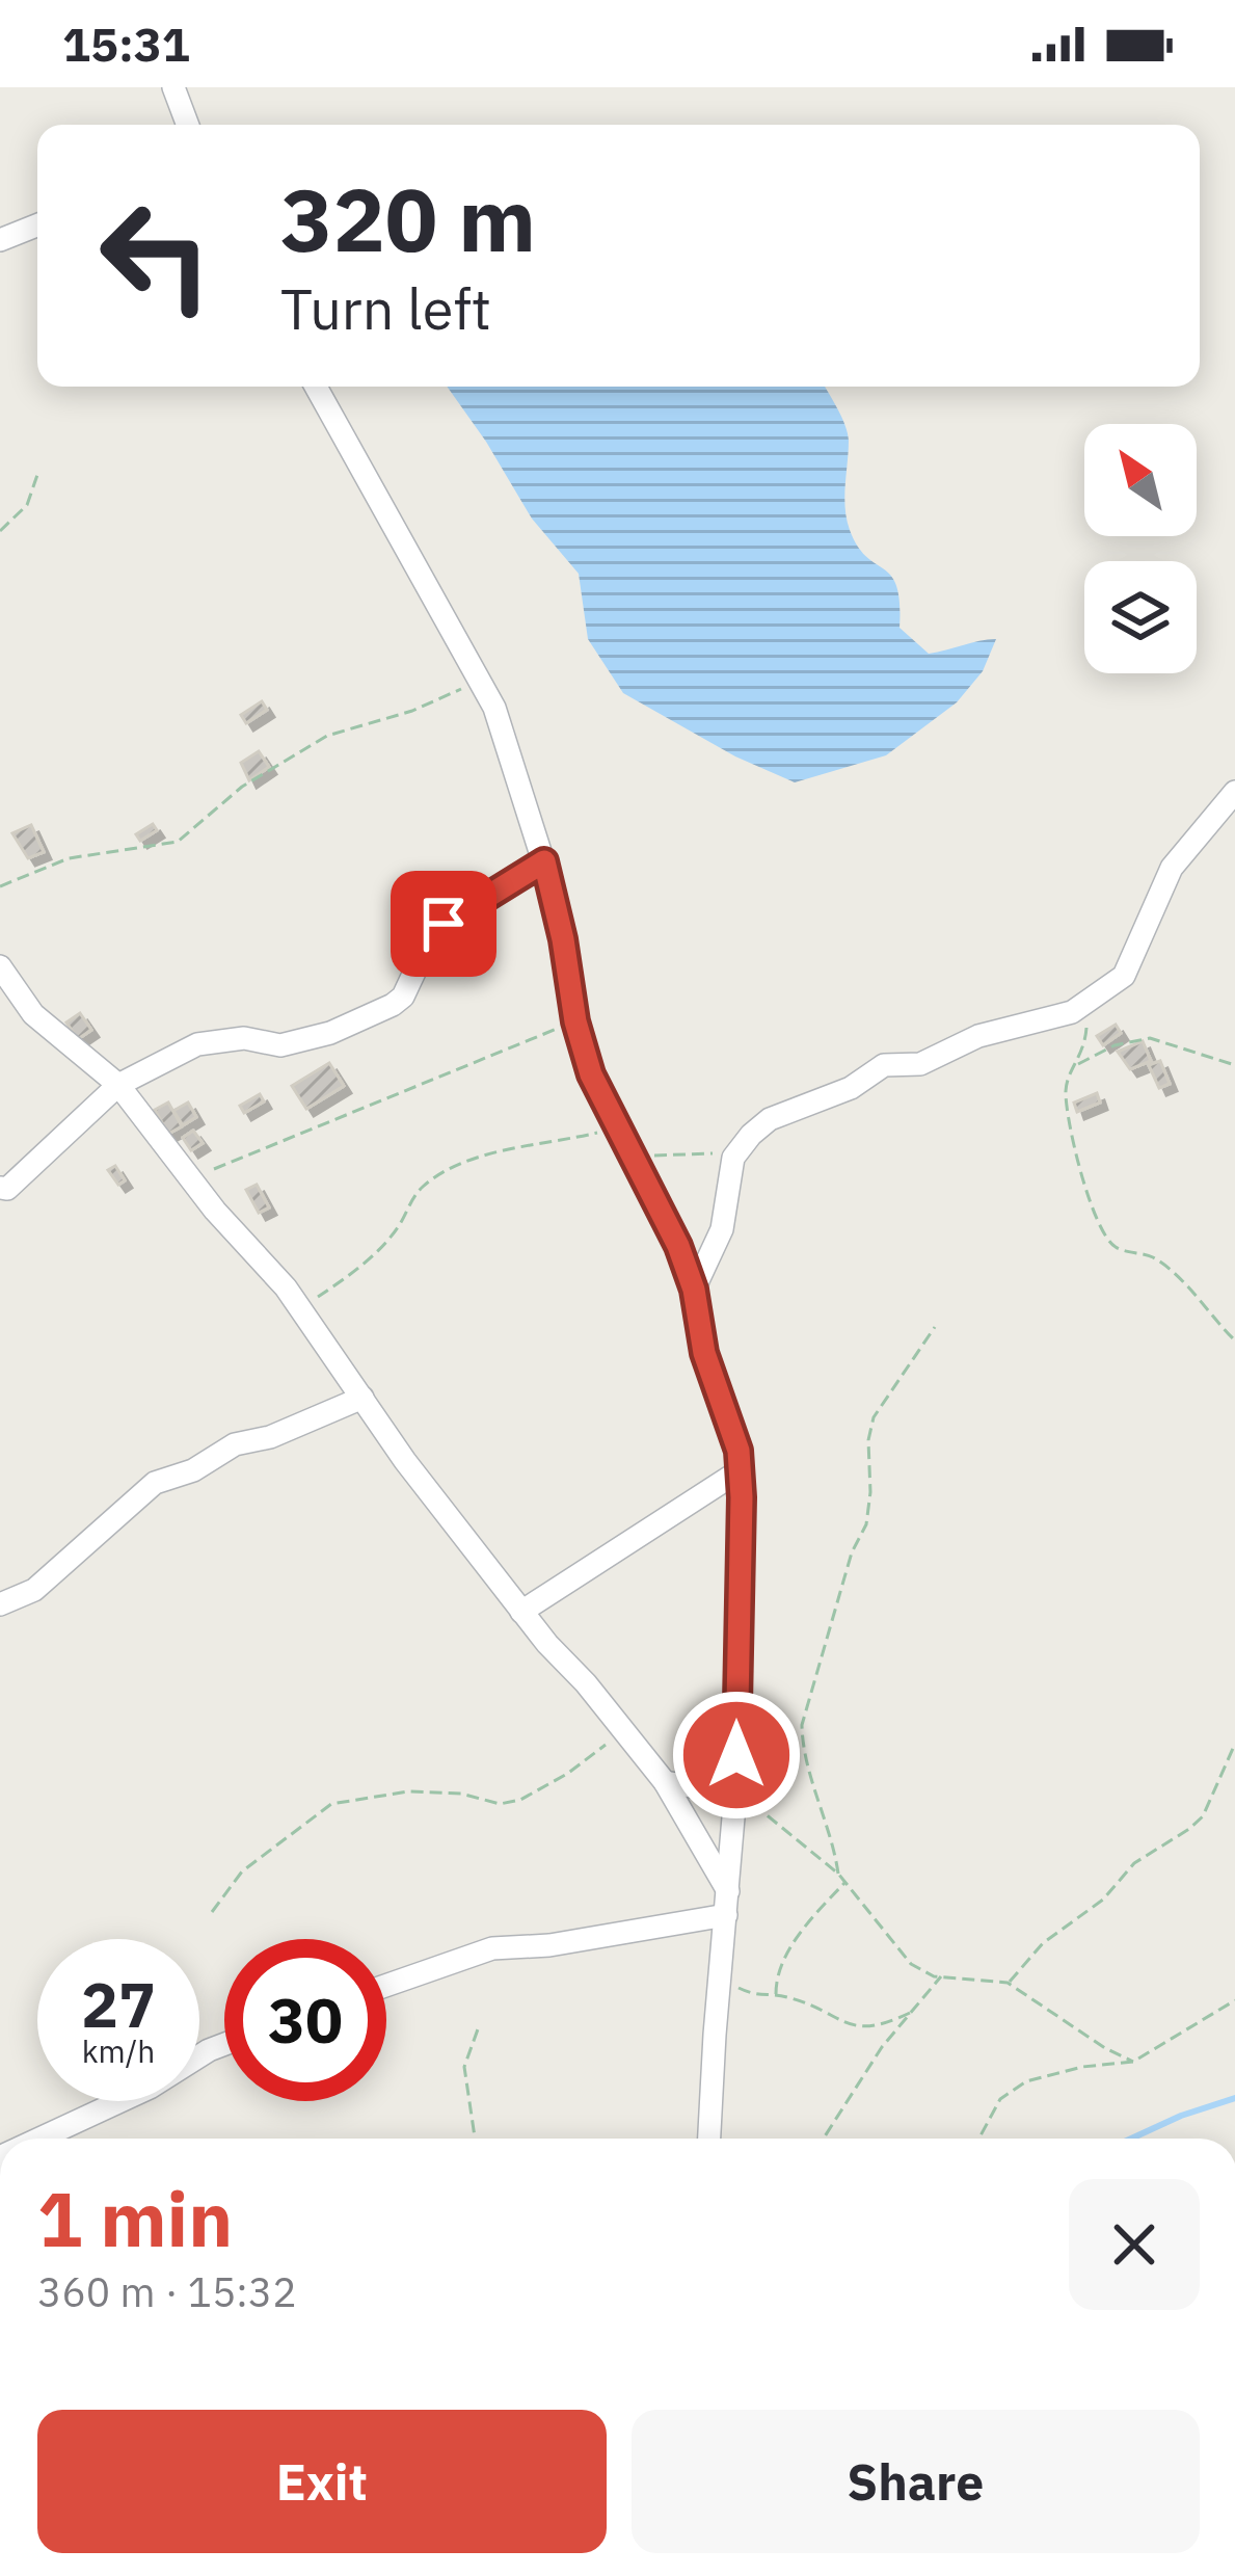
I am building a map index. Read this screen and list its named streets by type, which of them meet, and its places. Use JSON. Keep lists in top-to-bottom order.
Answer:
{
  "north": "top left",
  "page": {
    "status": "15:31",
    "turn": ["320 m", "Turn left"],
    "speed": "27 km/h",
    "limit": "30",
    "heading": ["1 min", "360 m · 15:32"],
    "buttons": ["Exit", "Share"]
  }
}
